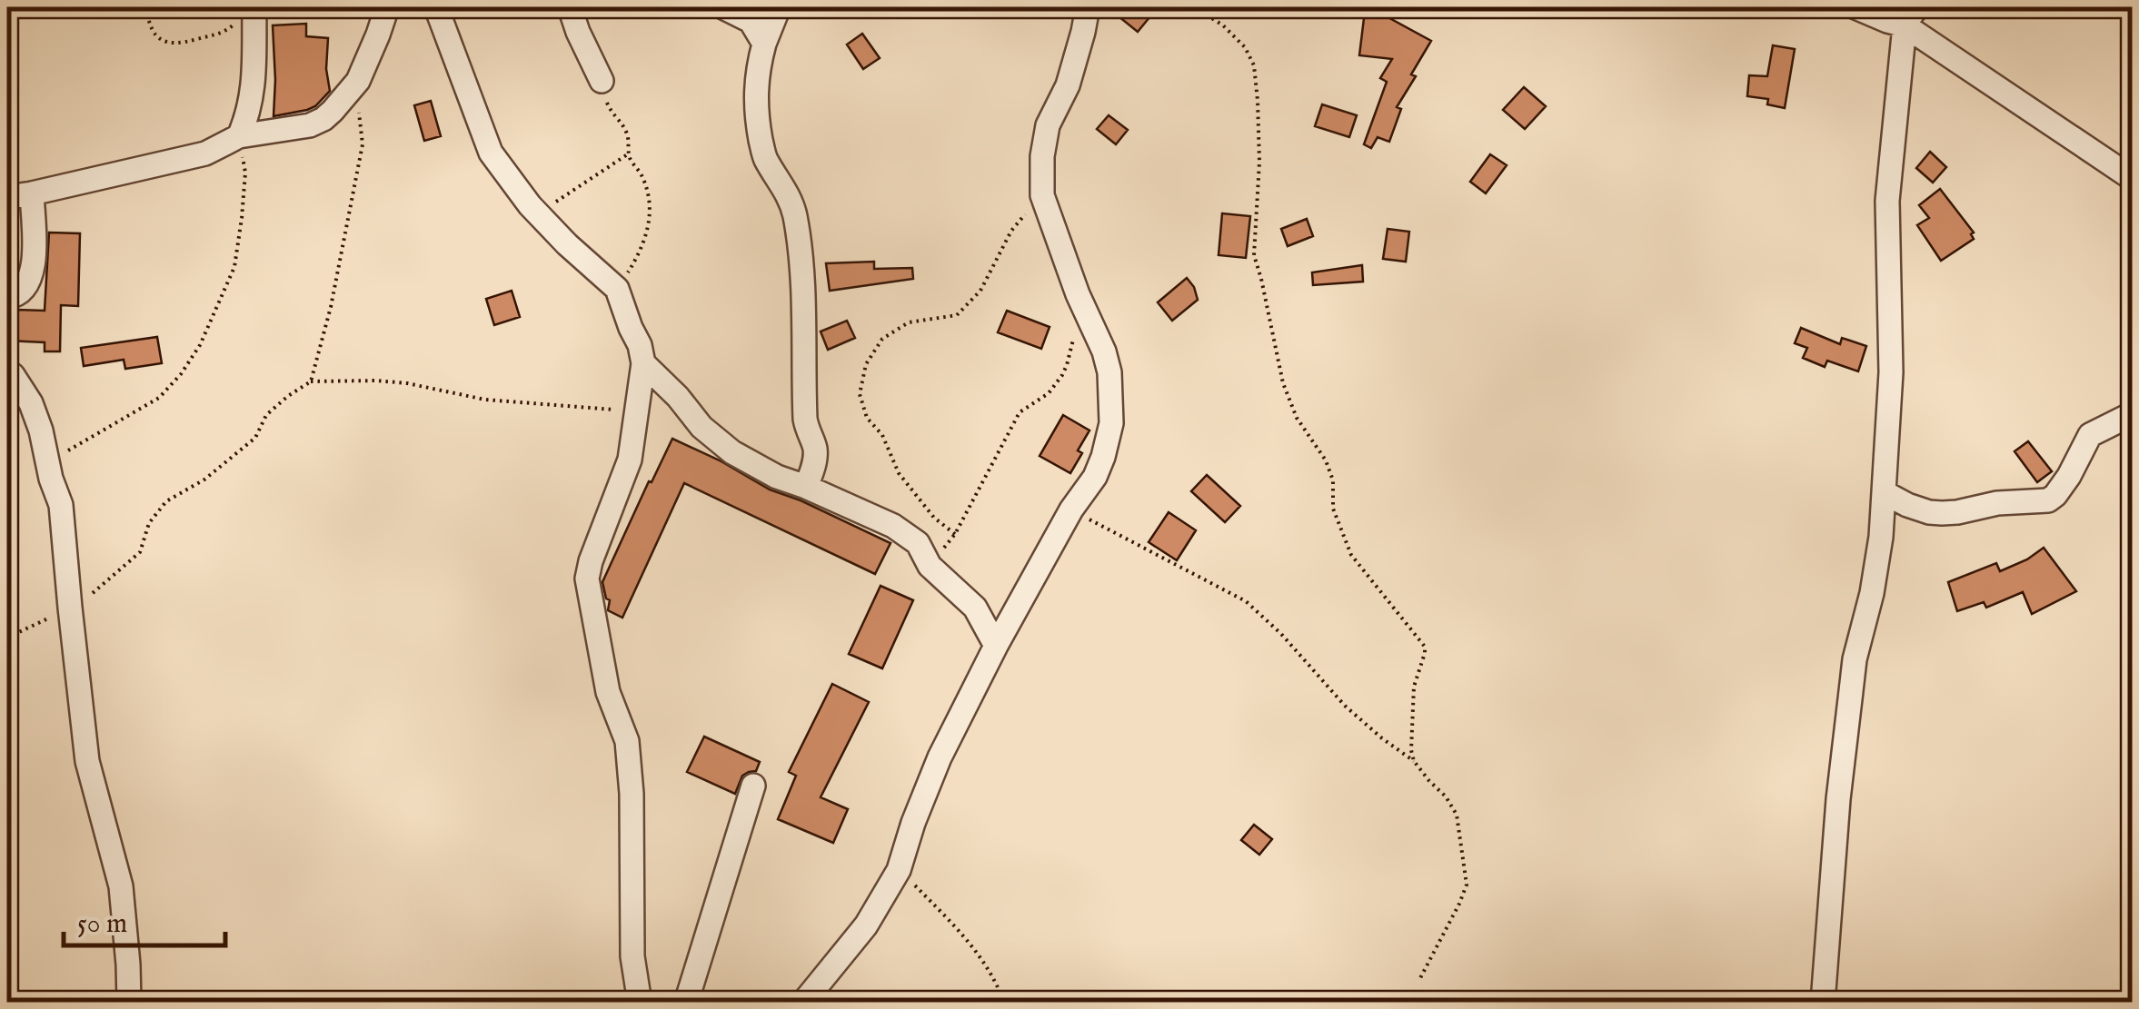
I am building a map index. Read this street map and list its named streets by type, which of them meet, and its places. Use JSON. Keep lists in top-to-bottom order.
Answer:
{
  "scale_bar": "50 m"
}
